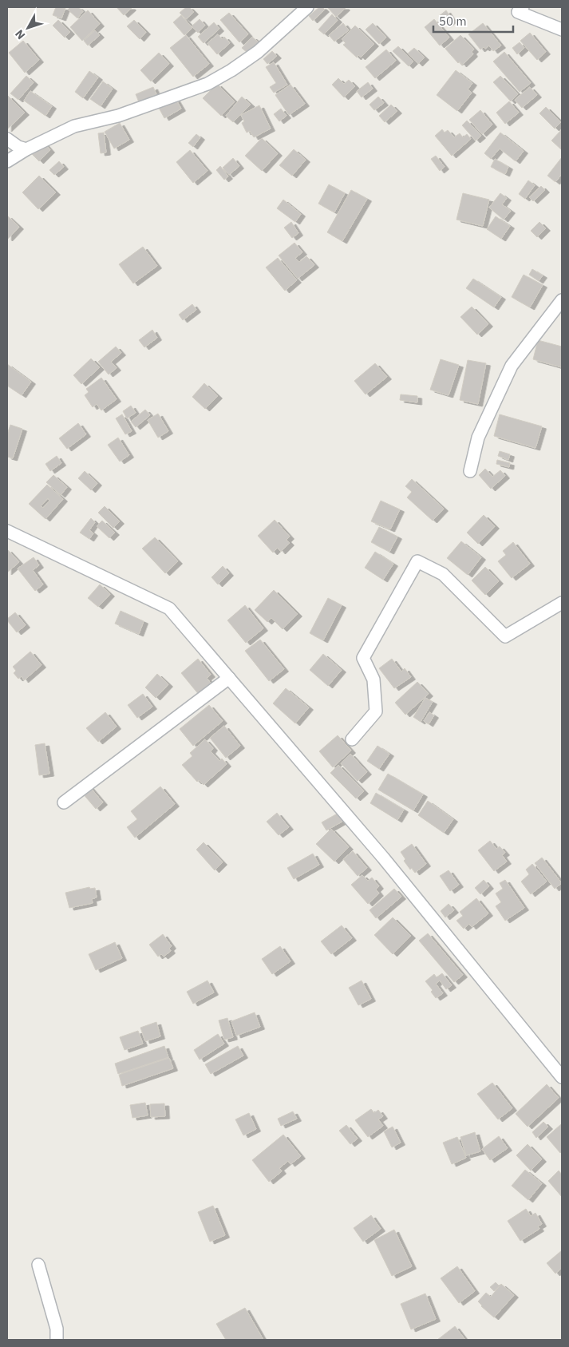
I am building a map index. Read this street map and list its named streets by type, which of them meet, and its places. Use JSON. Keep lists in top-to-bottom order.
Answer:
{
  "scale_bar": "50 m",
  "north": "bottom left"
}
